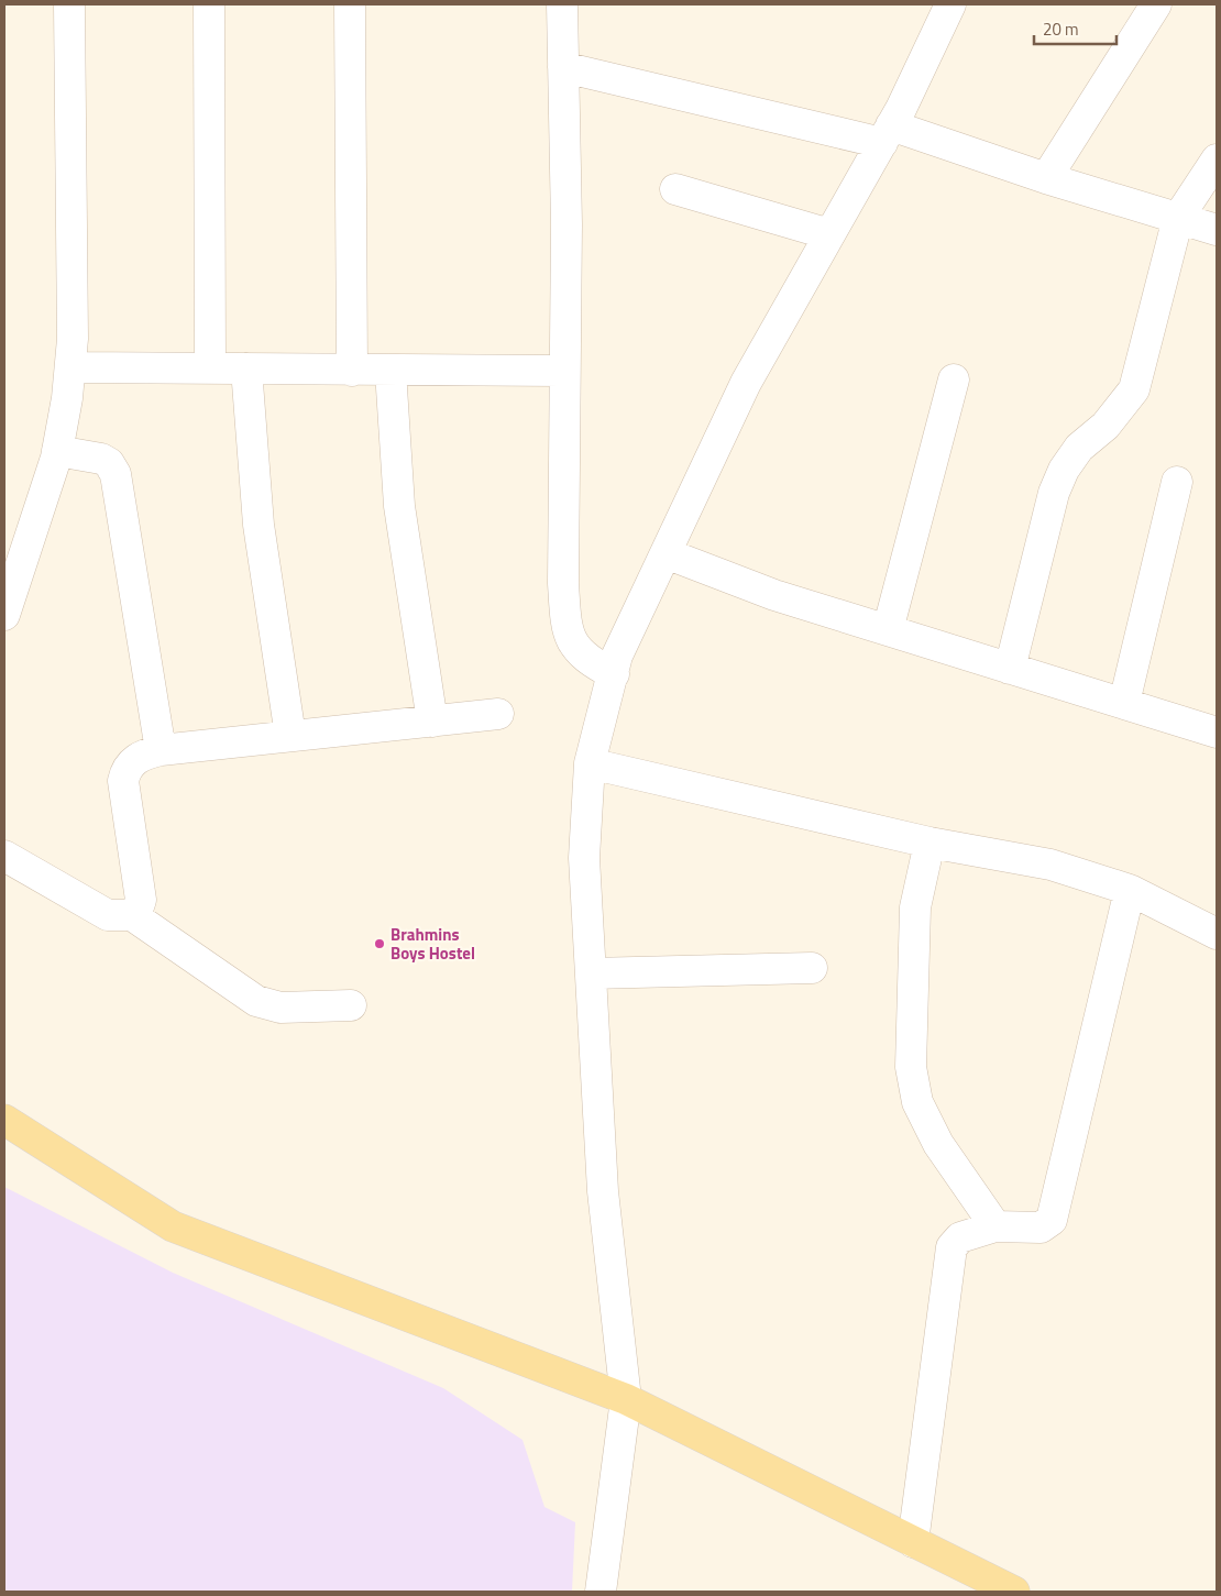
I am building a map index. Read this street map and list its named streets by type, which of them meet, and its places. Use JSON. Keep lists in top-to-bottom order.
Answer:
{
  "places": ["Brahmins Boys Hostel"],
  "scale_bar": "20 m"
}
